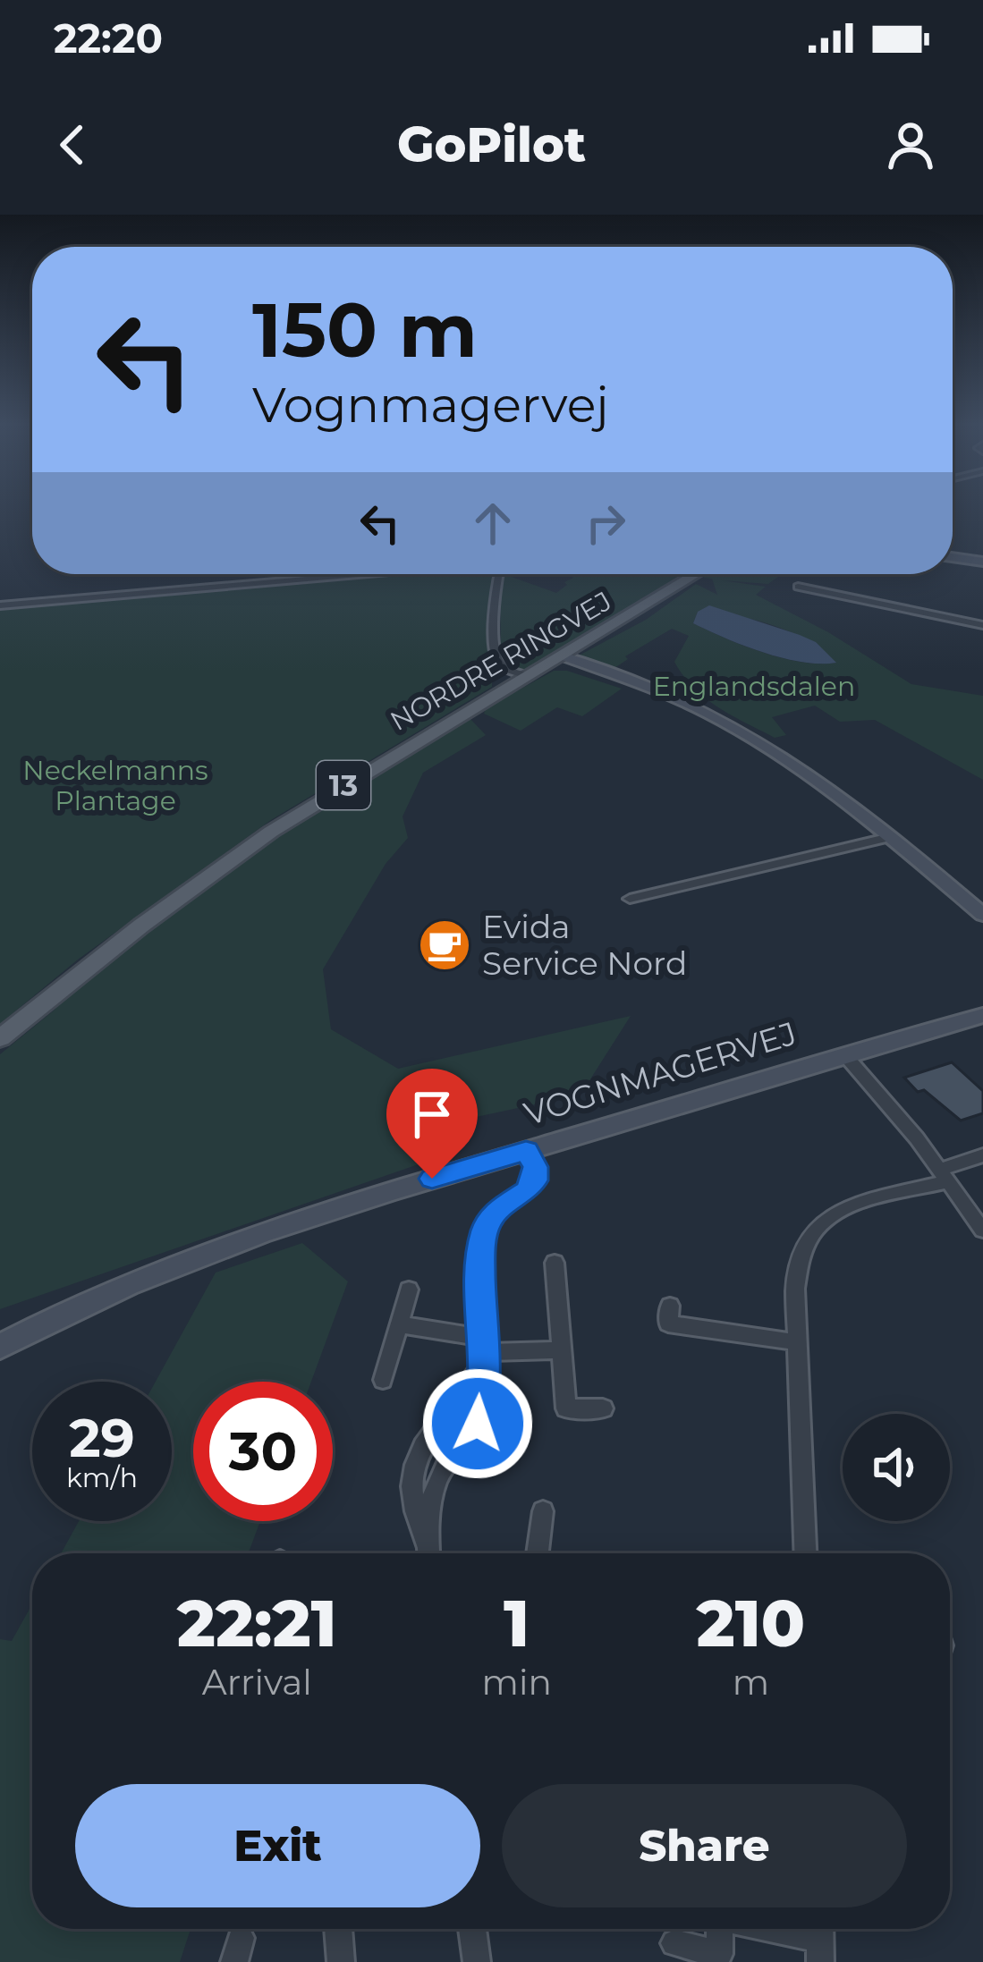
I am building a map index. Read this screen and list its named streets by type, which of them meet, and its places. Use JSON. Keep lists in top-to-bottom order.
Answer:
{
  "streets": {
    "main road": ["NORDRE RINGVEJ", "13"],
    "street": ["VOGNMAGERVEJ"]
  },
  "parks": ["Englandsdalen", "Neckelmanns Plantage"],
  "places": {
    "cafe": ["Evida Service Nord"]
  },
  "page": {
    "status": "22:20",
    "header": "GoPilot",
    "turn": ["150 m", "Vognmagervej"],
    "speed": "29 km/h",
    "limit": "30",
    "eta": [
      "22:21",
      "Arrival",
      "1",
      "min",
      "210",
      "m"
    ],
    "buttons": ["Exit", "Share"]
  }
}
